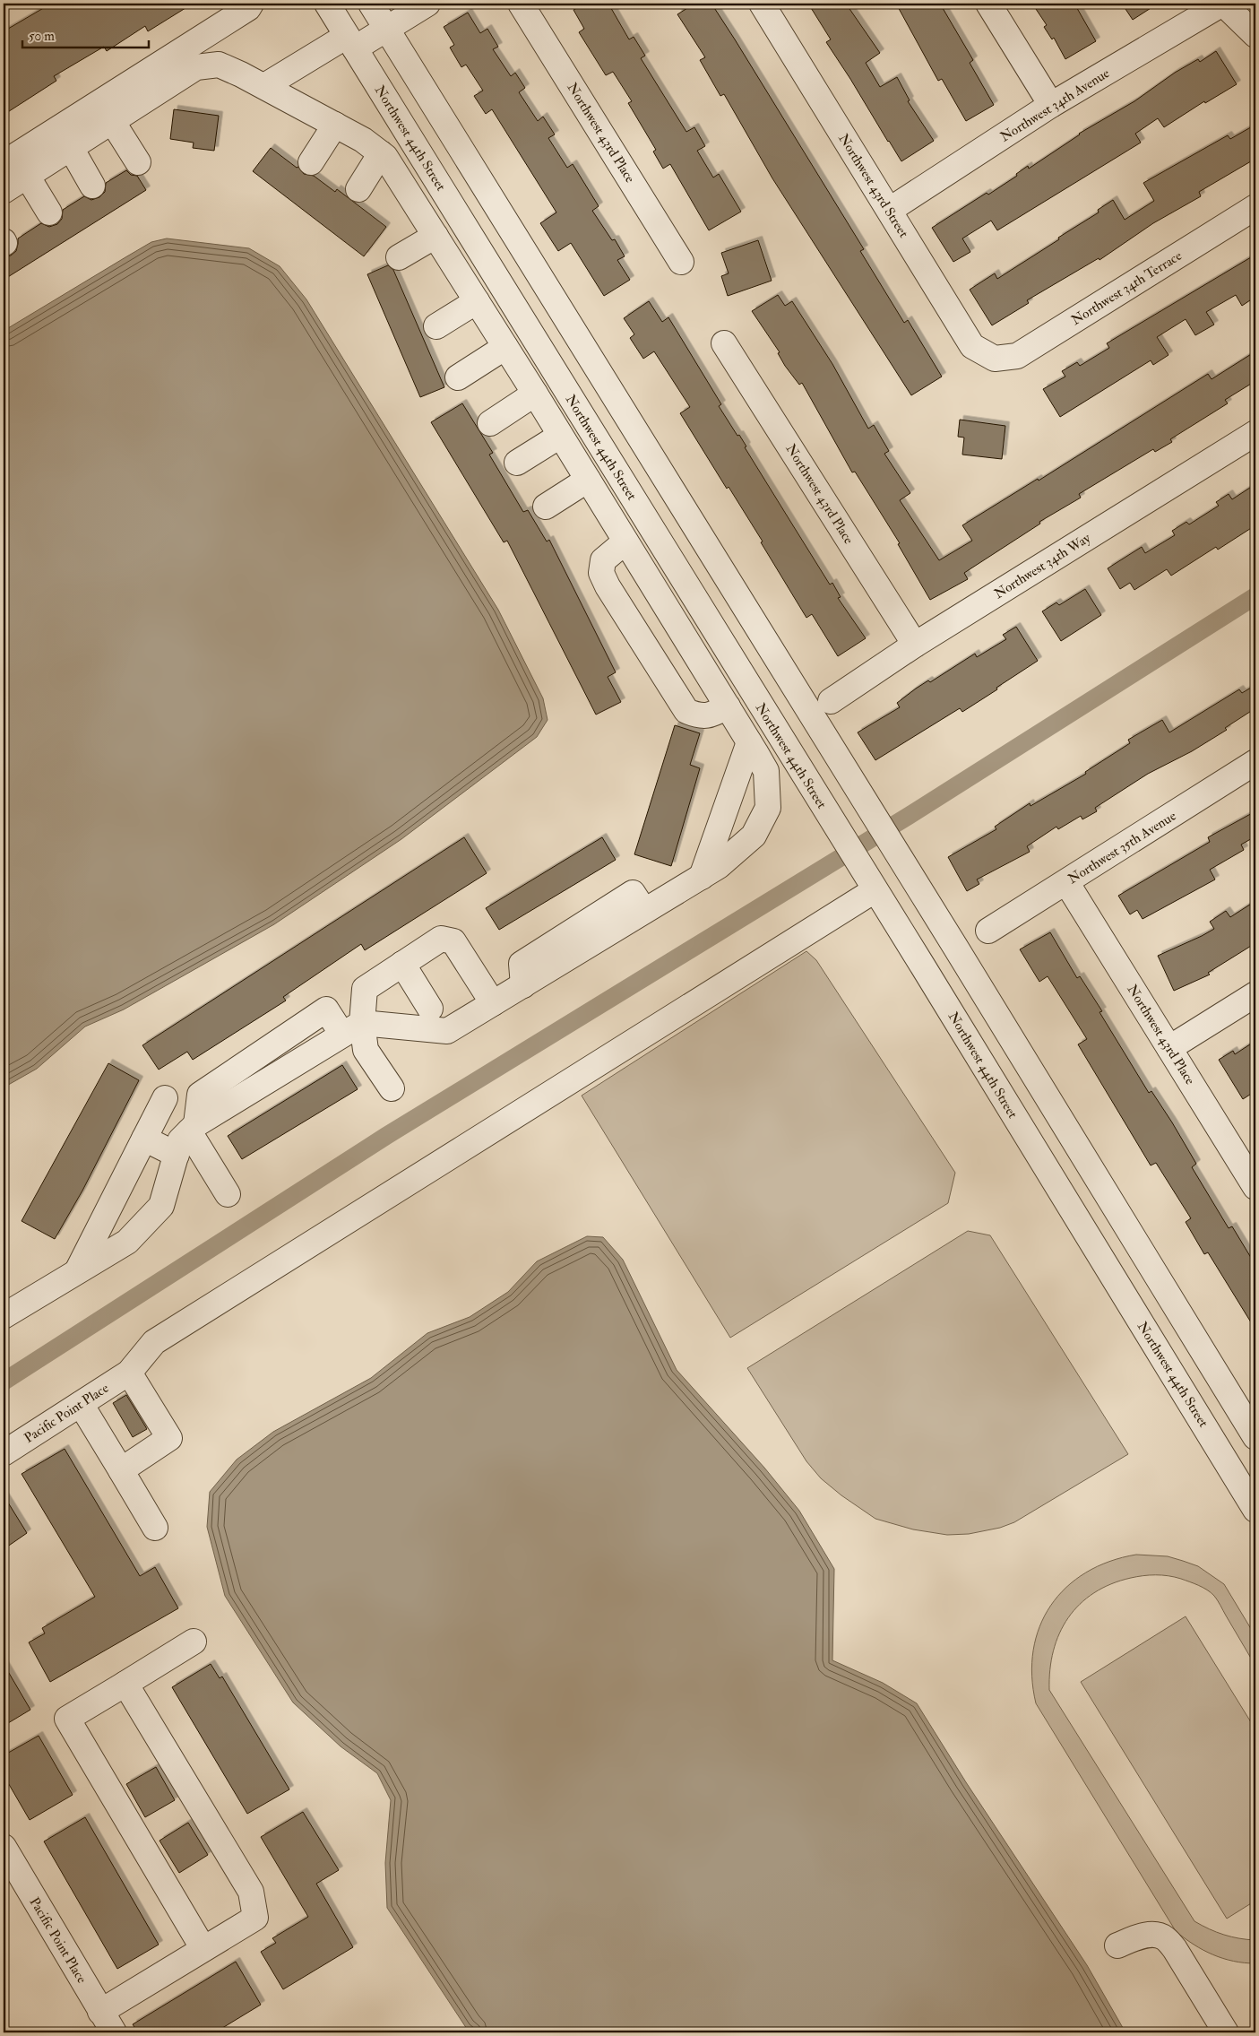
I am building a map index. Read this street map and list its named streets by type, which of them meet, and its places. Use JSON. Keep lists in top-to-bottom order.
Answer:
{
  "streets": {
    "street": [
      "Northwest 34th Avenue",
      "Northwest 43rd Place",
      "Northwest 44th Street",
      "Northwest 43rd Street",
      "Northwest 34th Terrace",
      "Northwest 34th Way",
      "Northwest 35th Avenue",
      "Pacific Point Place"
    ]
  },
  "crossings": [
    ["Northwest 34th Avenue", "Northwest 43rd Street"],
    ["Northwest 43rd Place", "Northwest 34th Way"],
    ["Northwest 43rd Place", "Northwest 35th Avenue"],
    ["Northwest 44th Street", "Pacific Point Place"],
    ["Northwest 43rd Street", "Northwest 34th Terrace"]
  ],
  "scale_bar": "50 m"
}
